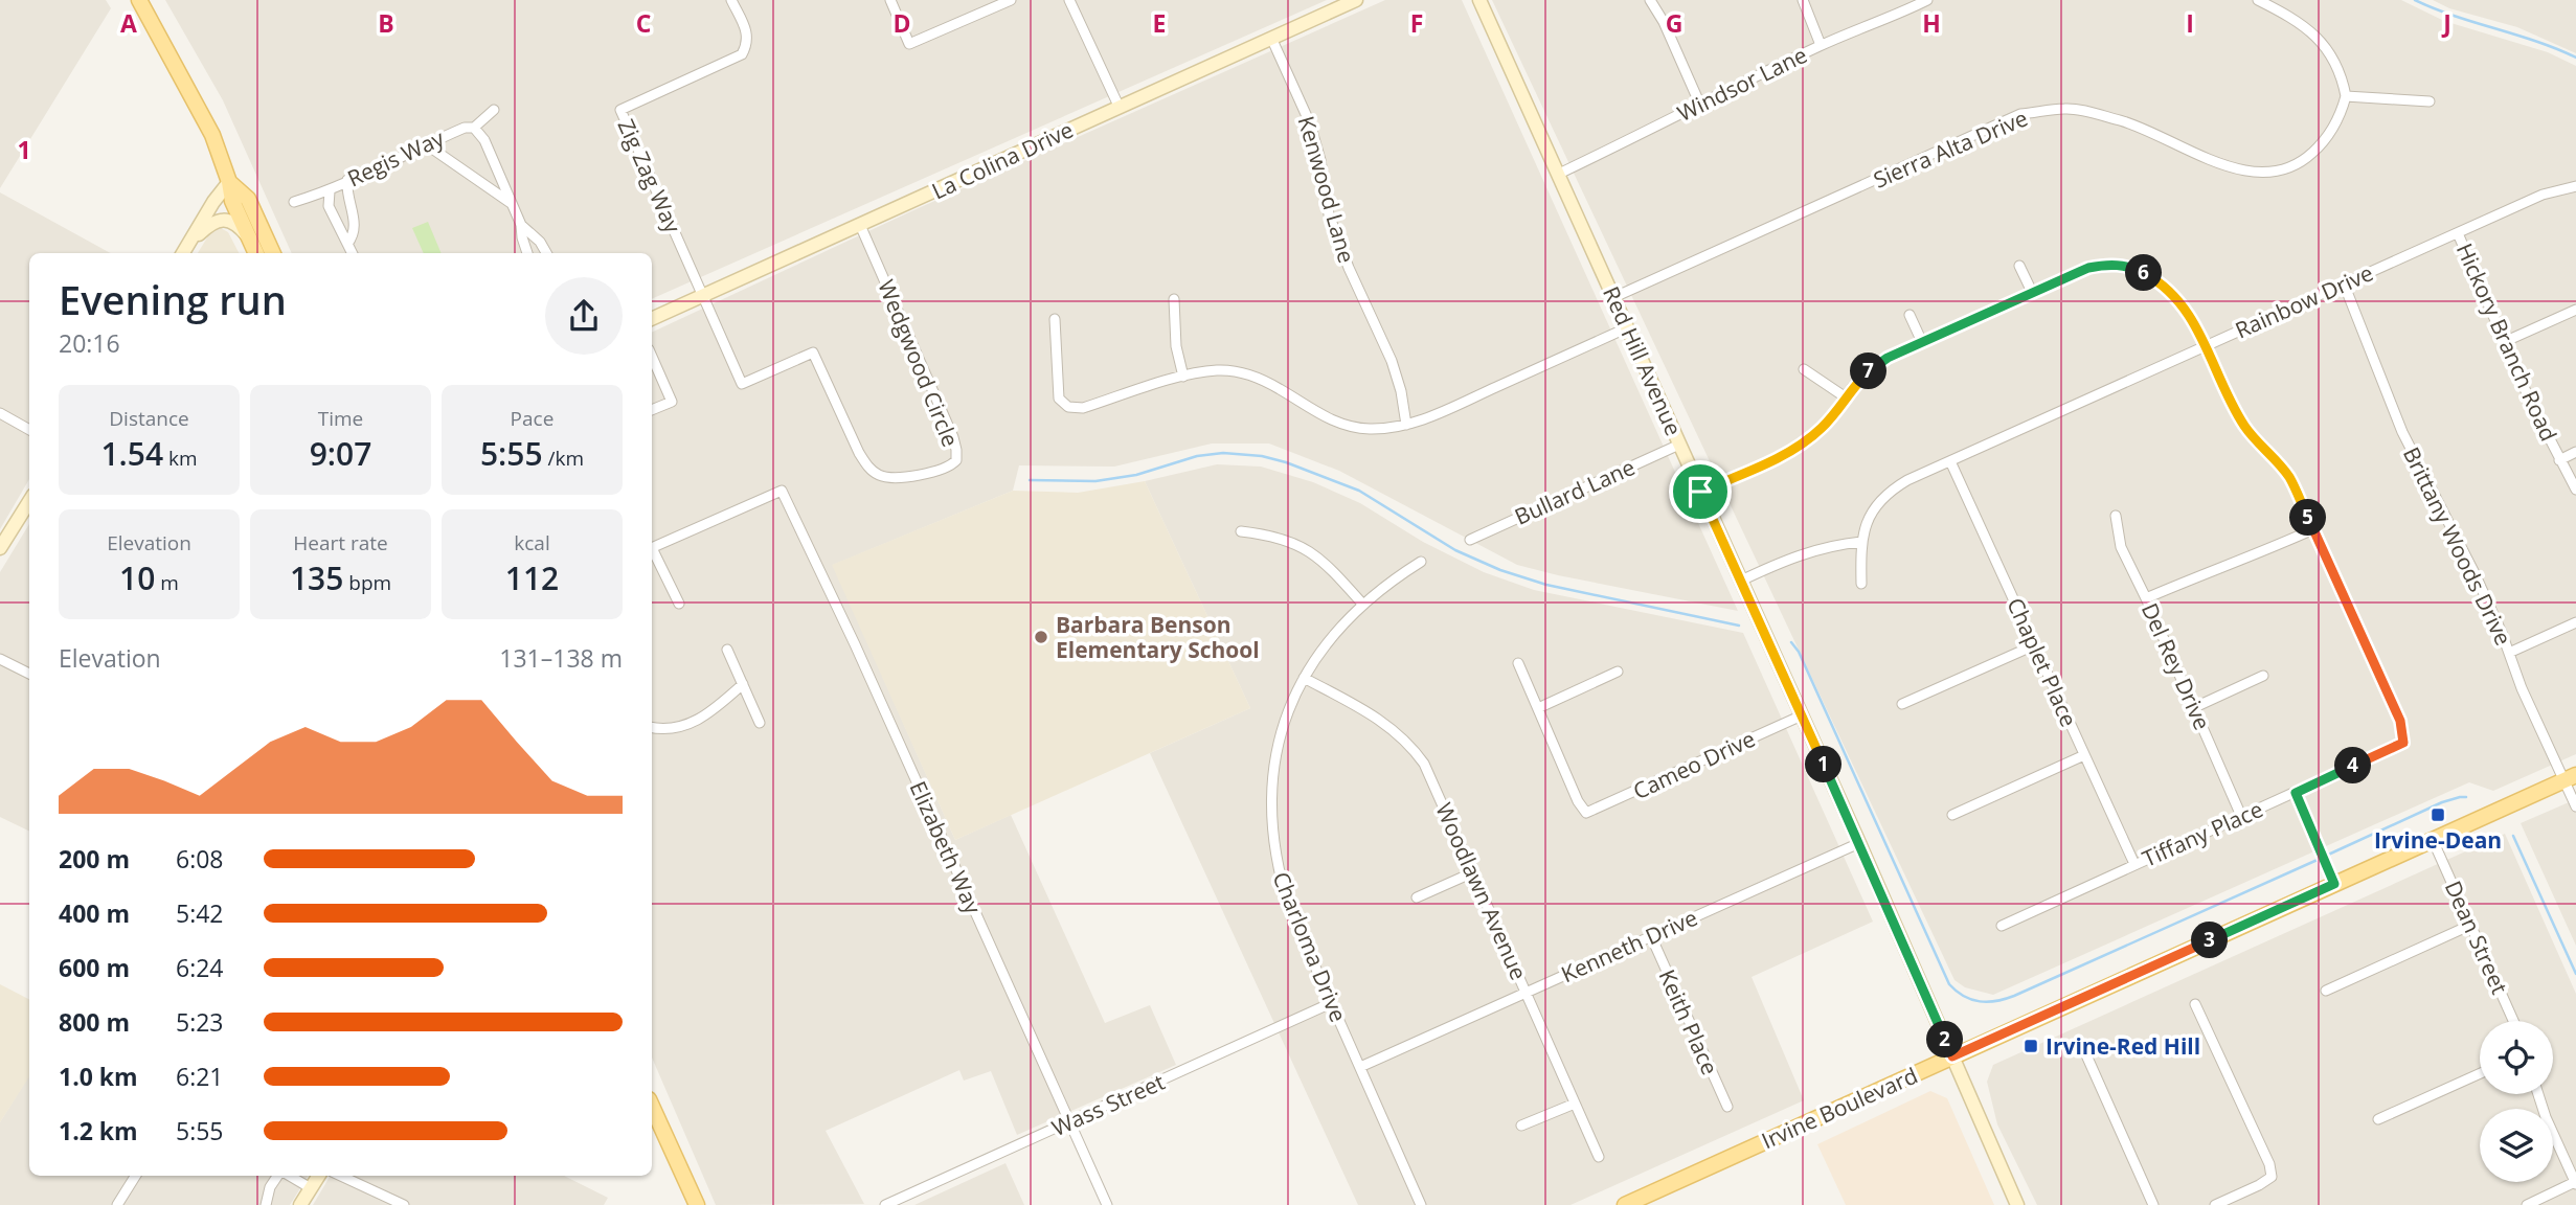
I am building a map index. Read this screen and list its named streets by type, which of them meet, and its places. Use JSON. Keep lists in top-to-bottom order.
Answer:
{
  "streets": {
    "main road": ["La Colina Drive", "Red Hill Avenue", "Irvine Boulevard"],
    "street": [
      "Windsor Lane",
      "Sierra Alta Drive",
      "Regis Way",
      "Zig Zag Way",
      "Kenwood Lane",
      "Rainbow Drive",
      "Hickory Branch Road",
      "Wedgwood Circle",
      "Bullard Lane",
      "Brittany Woods Drive",
      "Chaplet Place",
      "Del Rey Drive",
      "Cameo Drive",
      "Tiffany Place",
      "Elizabeth Way",
      "Woodlawn Avenue",
      "Dean Street",
      "Kenneth Drive",
      "Charloma Drive",
      "Keith Place",
      "Wass Street"
    ]
  },
  "crossings": [
    ["Windsor Lane", "Red Hill Avenue"],
    ["Sierra Alta Drive", "Red Hill Avenue"],
    ["La Colina Drive", "Zig Zag Way"],
    ["La Colina Drive", "Kenwood Lane"],
    ["La Colina Drive", "Wedgwood Circle"],
    ["Zig Zag Way", "Wedgwood Circle"],
    ["Rainbow Drive", "Hickory Branch Road"],
    ["Rainbow Drive", "Brittany Woods Drive"],
    ["Rainbow Drive", "Chaplet Place"],
    ["Red Hill Avenue", "Bullard Lane"],
    ["Red Hill Avenue", "Cameo Drive"],
    ["Red Hill Avenue", "Kenneth Drive"],
    ["Red Hill Avenue", "Irvine Boulevard"],
    ["Brittany Woods Drive", "Irvine Boulevard"],
    ["Chaplet Place", "Tiffany Place"],
    ["Del Rey Drive", "Tiffany Place"],
    ["Elizabeth Way", "Wass Street"],
    ["Woodlawn Avenue", "Kenneth Drive"],
    ["Woodlawn Avenue", "Charloma Drive"],
    ["Dean Street", "Irvine Boulevard"],
    ["Kenneth Drive", "Charloma Drive"],
    ["Kenneth Drive", "Keith Place"],
    ["Charloma Drive", "Wass Street"]
  ],
  "places": {
    "other": ["Barbara Benson Elementary School"],
    "transit": ["Irvine-Dean", "Irvine-Red Hill"]
  },
  "page": {
    "heading": ["Evening run", "20:16"],
    "pins": [
      "6",
      "7",
      "5",
      "1",
      "4",
      "3",
      "2"
    ],
    "stats": [
      ["Distance", "1.54 km"],
      ["Time", "9:07"],
      ["Pace", "5:55 /km"],
      ["Elevation", "10 m"],
      ["Heart rate", "135 bpm"],
      ["kcal", "112"]
    ],
    "chart": ["Elevation", "131–138 m"],
    "list": [
      {
        "name": "200 m",
        "note": "6:08"
      },
      {
        "name": "400 m",
        "note": "5:42"
      },
      {
        "name": "600 m",
        "note": "6:24"
      },
      {
        "name": "800 m",
        "note": "5:23"
      },
      {
        "name": "1.0 km",
        "note": "6:21"
      },
      {
        "name": "1.2 km",
        "note": "5:55"
      }
    ]
  },
  "grid": {
    "columns": [
      "A",
      "B",
      "C",
      "D",
      "E",
      "F",
      "G",
      "H",
      "I",
      "J"
    ],
    "rows": ["1"]
  }
}
